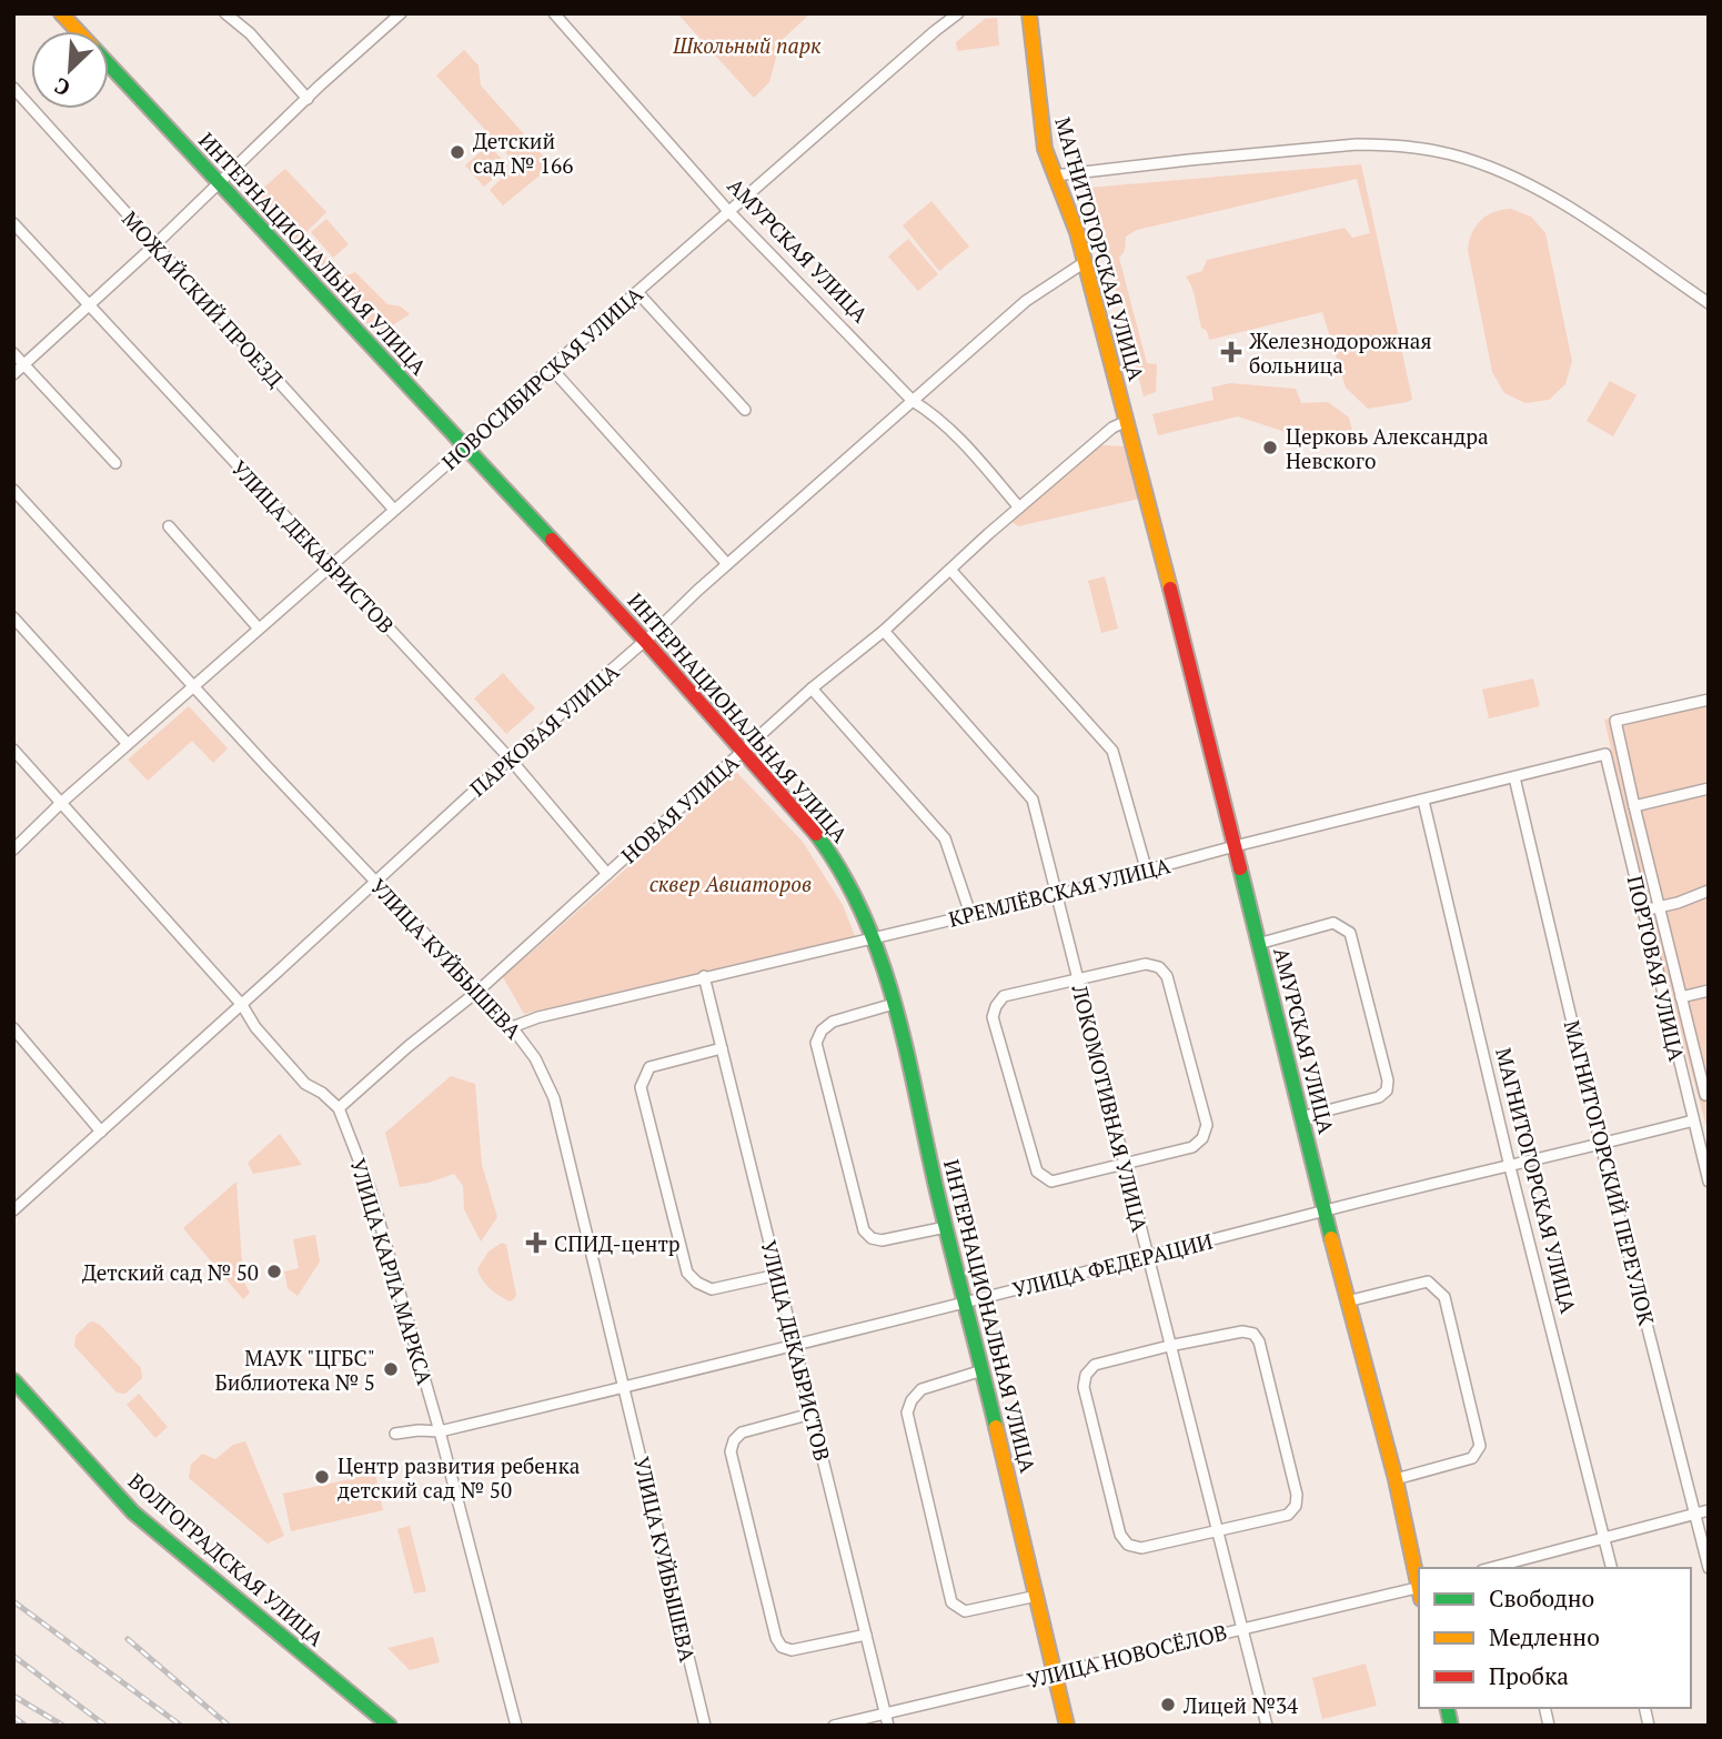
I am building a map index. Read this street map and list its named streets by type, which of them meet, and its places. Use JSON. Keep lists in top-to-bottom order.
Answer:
{
  "streets": {
    "street": [
      "МАГНИТОГОРСКАЯ УЛИЦА",
      "АМУРСКАЯ УЛИЦА",
      "ИНТЕРНАЦИОНАЛЬНАЯ УЛИЦА",
      "МОЖАЙСКИЙ ПРОЕЗД",
      "НОВОСИБИРСКАЯ УЛИЦА",
      "УЛИЦА ДЕКАБРИСТОВ",
      "ПАРКОВАЯ УЛИЦА",
      "НОВАЯ УЛИЦА",
      "КРЕМЛЁВСКАЯ УЛИЦА",
      "УЛИЦА КУЙБЫШЕВА",
      "ПОРТОВАЯ УЛИЦА",
      "ЛОКОМОТИВНАЯ УЛИЦА",
      "МАГНИТОГОРСКИЙ ПЕРЕУЛОК",
      "УЛИЦА ФЕДЕРАЦИИ",
      "УЛИЦА КАРЛА МАРКСА",
      "ВОЛГОГРАДСКАЯ УЛИЦА",
      "УЛИЦА НОВОСЁЛОВ"
    ]
  },
  "crossings": [
    ["МАГНИТОГОРСКАЯ УЛИЦА", "АМУРСКАЯ УЛИЦА"],
    ["МАГНИТОГОРСКАЯ УЛИЦА", "ПАРКОВАЯ УЛИЦА"],
    ["МАГНИТОГОРСКАЯ УЛИЦА", "НОВАЯ УЛИЦА"],
    ["МАГНИТОГОРСКАЯ УЛИЦА", "КРЕМЛЁВСКАЯ УЛИЦА"],
    ["МАГНИТОГОРСКАЯ УЛИЦА", "УЛИЦА ФЕДЕРАЦИИ"],
    ["АМУРСКАЯ УЛИЦА", "НОВОСИБИРСКАЯ УЛИЦА"],
    ["АМУРСКАЯ УЛИЦА", "ПАРКОВАЯ УЛИЦА"],
    ["АМУРСКАЯ УЛИЦА", "НОВАЯ УЛИЦА"],
    ["АМУРСКАЯ УЛИЦА", "КРЕМЛЁВСКАЯ УЛИЦА"],
    ["АМУРСКАЯ УЛИЦА", "УЛИЦА ФЕДЕРАЦИИ"],
    ["ИНТЕРНАЦИОНАЛЬНАЯ УЛИЦА", "НОВОСИБИРСКАЯ УЛИЦА"],
    ["ИНТЕРНАЦИОНАЛЬНАЯ УЛИЦА", "ПАРКОВАЯ УЛИЦА"],
    ["ИНТЕРНАЦИОНАЛЬНАЯ УЛИЦА", "НОВАЯ УЛИЦА"],
    ["ИНТЕРНАЦИОНАЛЬНАЯ УЛИЦА", "КРЕМЛЁВСКАЯ УЛИЦА"],
    ["ИНТЕРНАЦИОНАЛЬНАЯ УЛИЦА", "УЛИЦА ФЕДЕРАЦИИ"],
    ["ИНТЕРНАЦИОНАЛЬНАЯ УЛИЦА", "УЛИЦА НОВОСЁЛОВ"],
    ["МОЖАЙСКИЙ ПРОЕЗД", "НОВОСИБИРСКАЯ УЛИЦА"],
    ["НОВОСИБИРСКАЯ УЛИЦА", "УЛИЦА ДЕКАБРИСТОВ"],
    ["НОВОСИБИРСКАЯ УЛИЦА", "УЛИЦА КУЙБЫШЕВА"],
    ["УЛИЦА ДЕКАБРИСТОВ", "ПАРКОВАЯ УЛИЦА"],
    ["УЛИЦА ДЕКАБРИСТОВ", "НОВАЯ УЛИЦА"],
    ["УЛИЦА ДЕКАБРИСТОВ", "КРЕМЛЁВСКАЯ УЛИЦА"],
    ["УЛИЦА ДЕКАБРИСТОВ", "УЛИЦА ФЕДЕРАЦИИ"],
    ["УЛИЦА ДЕКАБРИСТОВ", "УЛИЦА НОВОСЁЛОВ"],
    ["ПАРКОВАЯ УЛИЦА", "УЛИЦА КУЙБЫШЕВА"],
    ["НОВАЯ УЛИЦА", "УЛИЦА КУЙБЫШЕВА"],
    ["НОВАЯ УЛИЦА", "ЛОКОМОТИВНАЯ УЛИЦА"],
    ["НОВАЯ УЛИЦА", "УЛИЦА КАРЛА МАРКСА"],
    ["КРЕМЛЁВСКАЯ УЛИЦА", "УЛИЦА КУЙБЫШЕВА"],
    ["КРЕМЛЁВСКАЯ УЛИЦА", "ПОРТОВАЯ УЛИЦА"],
    ["КРЕМЛЁВСКАЯ УЛИЦА", "ЛОКОМОТИВНАЯ УЛИЦА"],
    ["КРЕМЛЁВСКАЯ УЛИЦА", "МАГНИТОГОРСКИЙ ПЕРЕУЛОК"],
    ["УЛИЦА КУЙБЫШЕВА", "УЛИЦА ФЕДЕРАЦИИ"],
    ["ПОРТОВАЯ УЛИЦА", "УЛИЦА ФЕДЕРАЦИИ"],
    ["ЛОКОМОТИВНАЯ УЛИЦА", "УЛИЦА ФЕДЕРАЦИИ"],
    ["ЛОКОМОТИВНАЯ УЛИЦА", "УЛИЦА НОВОСЁЛОВ"],
    ["МАГНИТОГОРСКИЙ ПЕРЕУЛОК", "УЛИЦА ФЕДЕРАЦИИ"],
    ["УЛИЦА ФЕДЕРАЦИИ", "УЛИЦА КАРЛА МАРКСА"]
  ],
  "parks": ["Школьный парк", "сквер Авиаторов"],
  "places": {
    "other": [
      "Детский сад № 166",
      "Церковь Александра Невского",
      "Детский сад № 50",
      "МАУК \"ЦГБС\" Библиотека № 5",
      "Центр развития ребенка детский сад № 50",
      "Лицей №34"
    ],
    "health": ["Железнодорожная больница", "СПИД-центр"]
  },
  "legend": ["Свободно", "Медленно", "Пробка"],
  "north": "bottom left"
}
